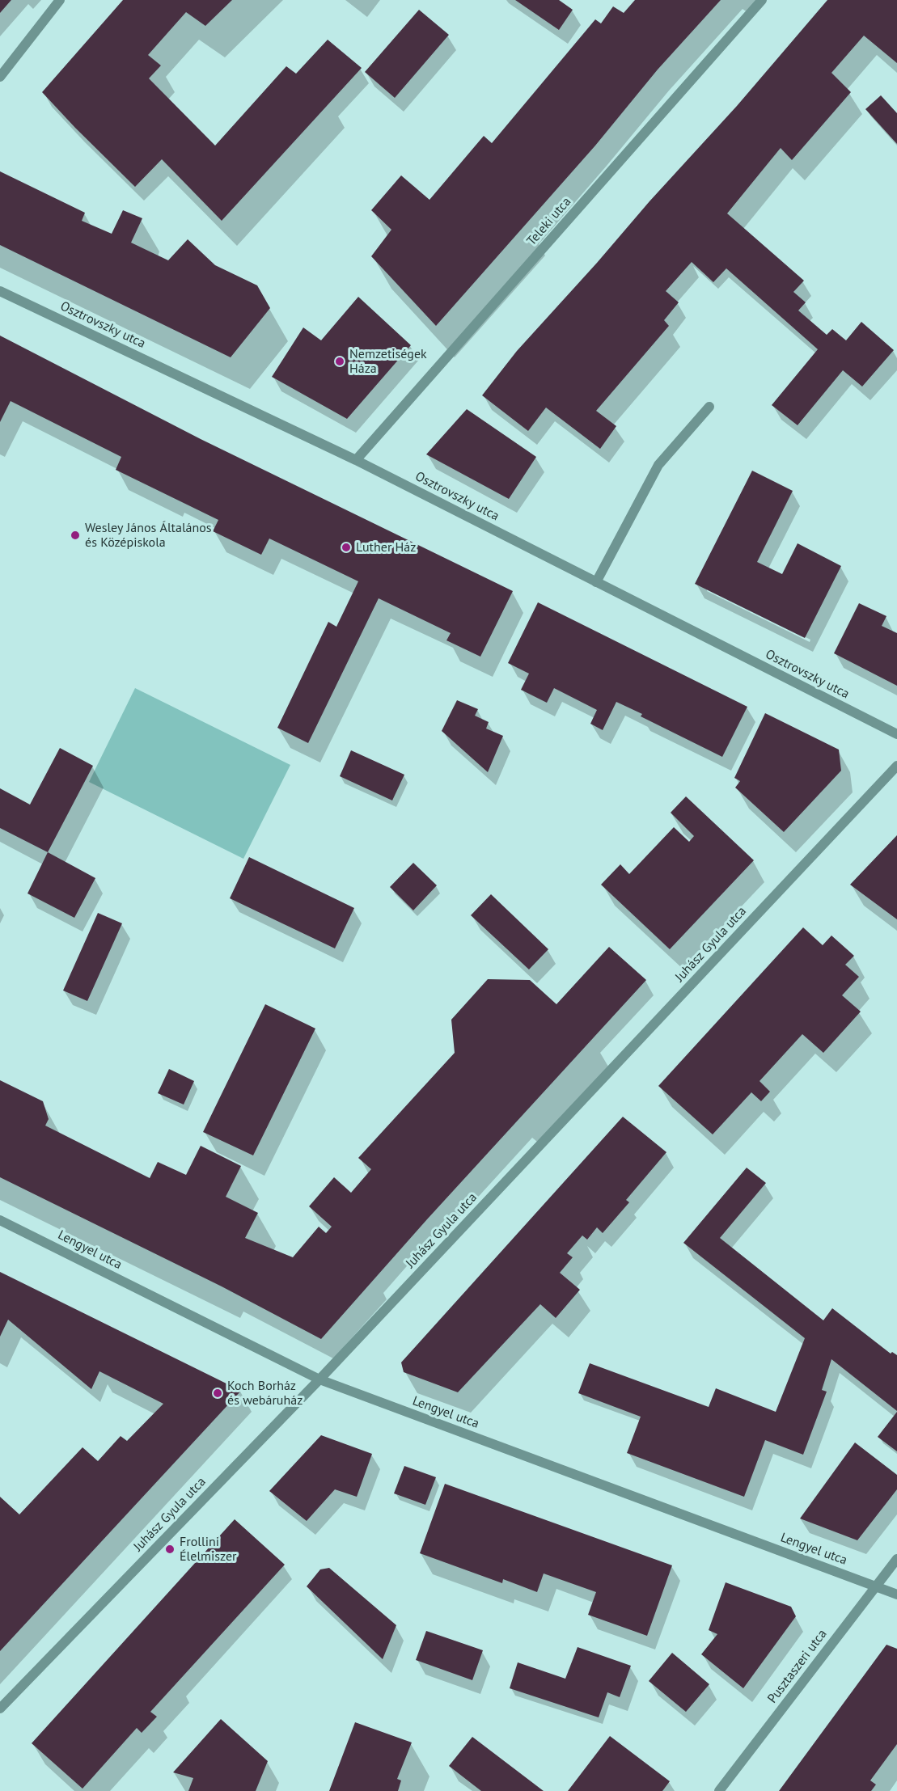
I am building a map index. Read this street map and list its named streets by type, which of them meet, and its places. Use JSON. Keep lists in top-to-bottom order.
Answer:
{
  "streets": {
    "street": [
      "Teleki utca",
      "Osztrovszky utca",
      "Juhász Gyula utca",
      "Lengyel utca",
      "Pusztaszeri utca"
    ]
  },
  "crossings": [
    ["Teleki utca", "Osztrovszky utca"],
    ["Juhász Gyula utca", "Lengyel utca"],
    ["Lengyel utca", "Pusztaszeri utca"]
  ],
  "places": [
    "Nemzetiségek Háza",
    "Wesley János Általános és Középiskola",
    "Luther Ház",
    "Koch Borház és webáruház",
    "Frollini Élelmiszer"
  ]
}
